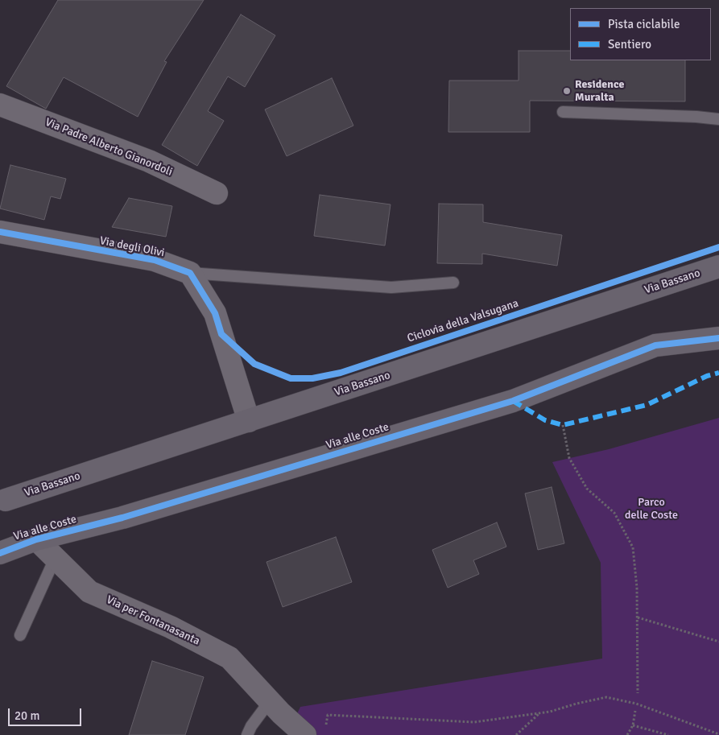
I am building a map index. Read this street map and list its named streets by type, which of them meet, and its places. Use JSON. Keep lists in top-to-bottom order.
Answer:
{
  "streets": {
    "main road": ["Via Bassano", "Via alle Coste"],
    "street": ["Via Padre Alberto Gianordoli", "Via degli Olivi", "Via per Fontanasanta"],
    "cycle path": ["Ciclovia della Valsugana"]
  },
  "crossings": [
    ["Via alle Coste", "Via per Fontanasanta"]
  ],
  "parks": ["Parco delle Coste"],
  "places": ["Residence Muralta"],
  "legend": ["Pista ciclabile", "Sentiero"],
  "scale_bar": "20 m"
}
